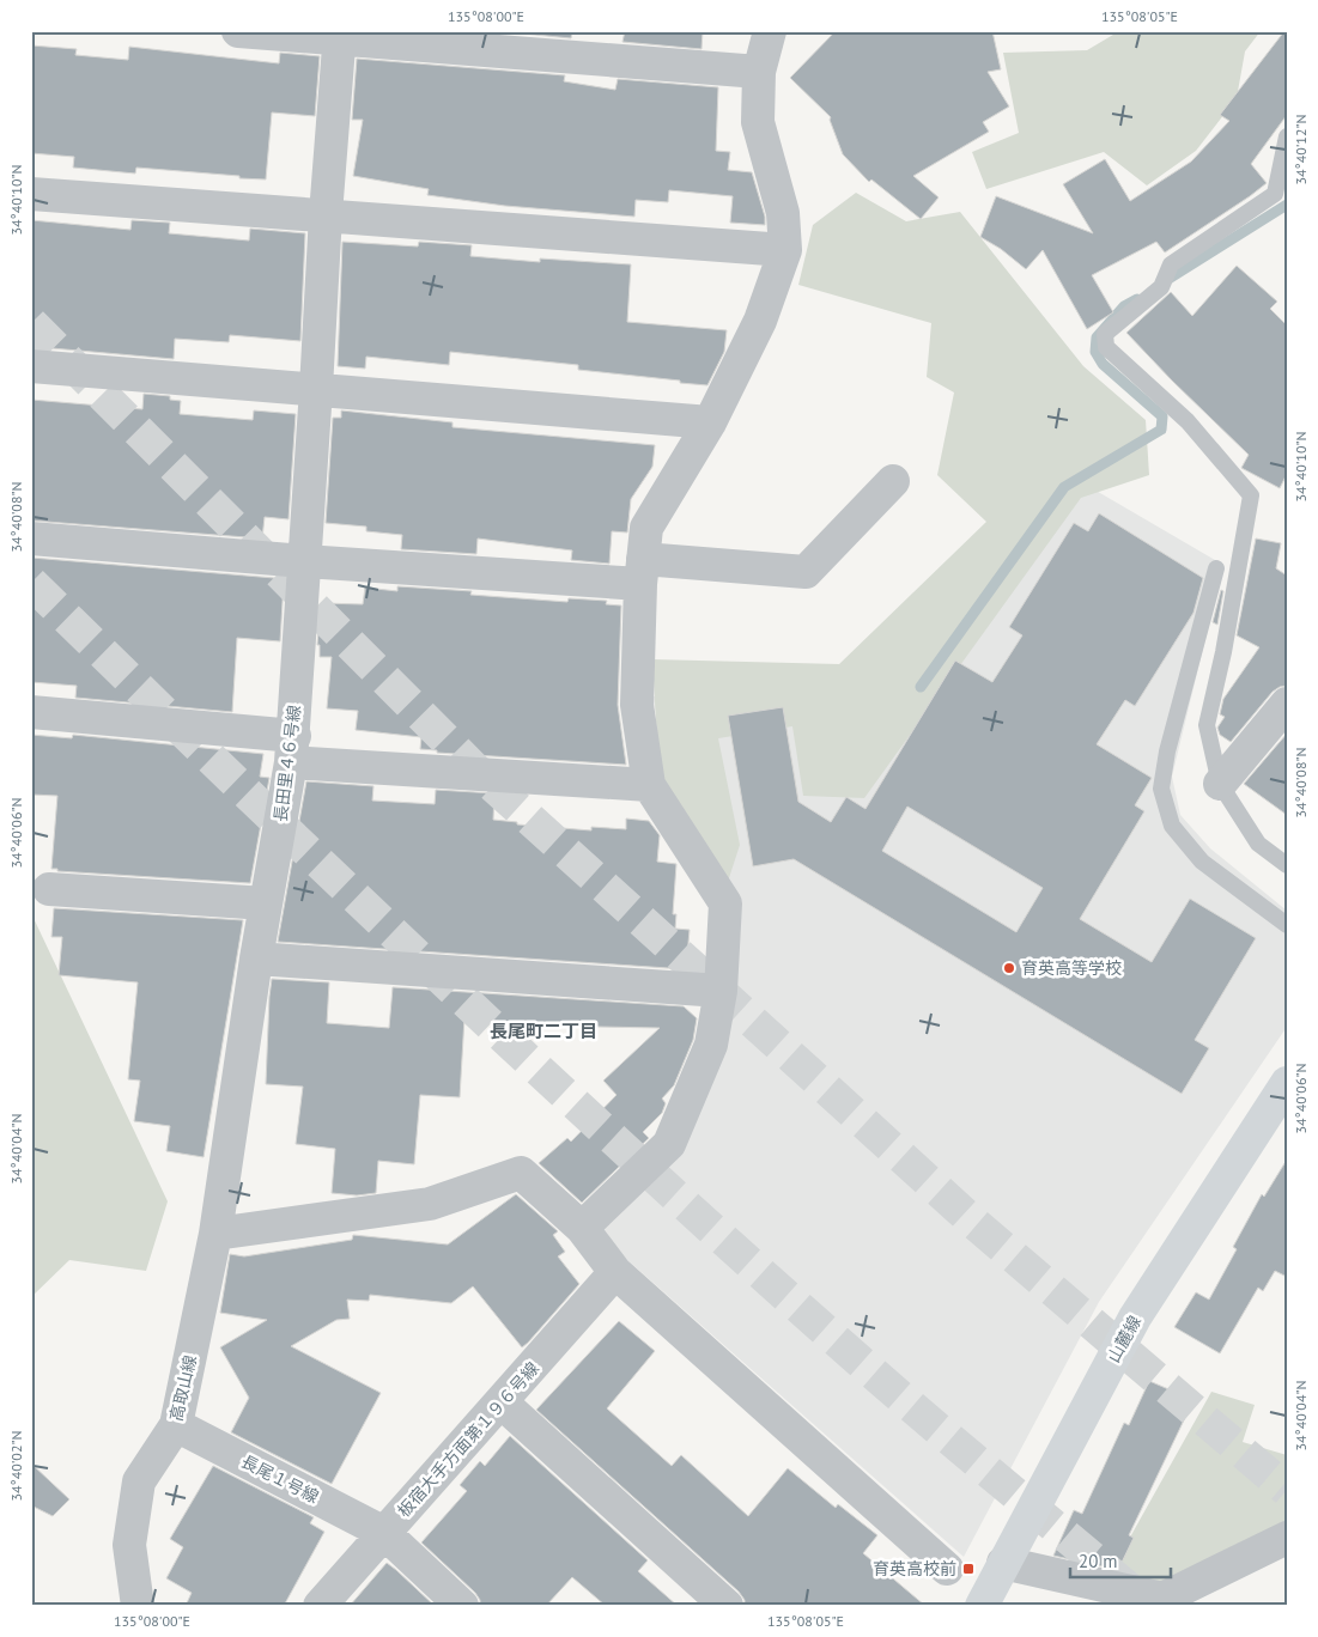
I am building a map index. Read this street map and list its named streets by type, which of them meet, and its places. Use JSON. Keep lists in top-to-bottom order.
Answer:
{
  "streets": {
    "main road": ["山麓線"],
    "street": [
      "長田里４６号線",
      "高取山線",
      "板宿大手方面第１９６号線",
      "長尾１号線"
    ]
  },
  "crossings": [
    ["長田里４６号線", "高取山線"],
    ["高取山線", "長尾１号線"],
    ["板宿大手方面第１９６号線", "長尾１号線"]
  ],
  "districts": ["長尾町二丁目"],
  "places": {
    "other": ["育英高等学校"],
    "transit": ["育英高校前"]
  },
  "scale_bar": "20 m",
  "coordinates": [
    "135°08'00\"E",
    "135°08'05\"E",
    "34°40'12\"N",
    "34°40'10\"N",
    "34°40'08\"N",
    "34°40'06\"N",
    "34°40'04\"N",
    "34°40'02\"N"
  ]
}
